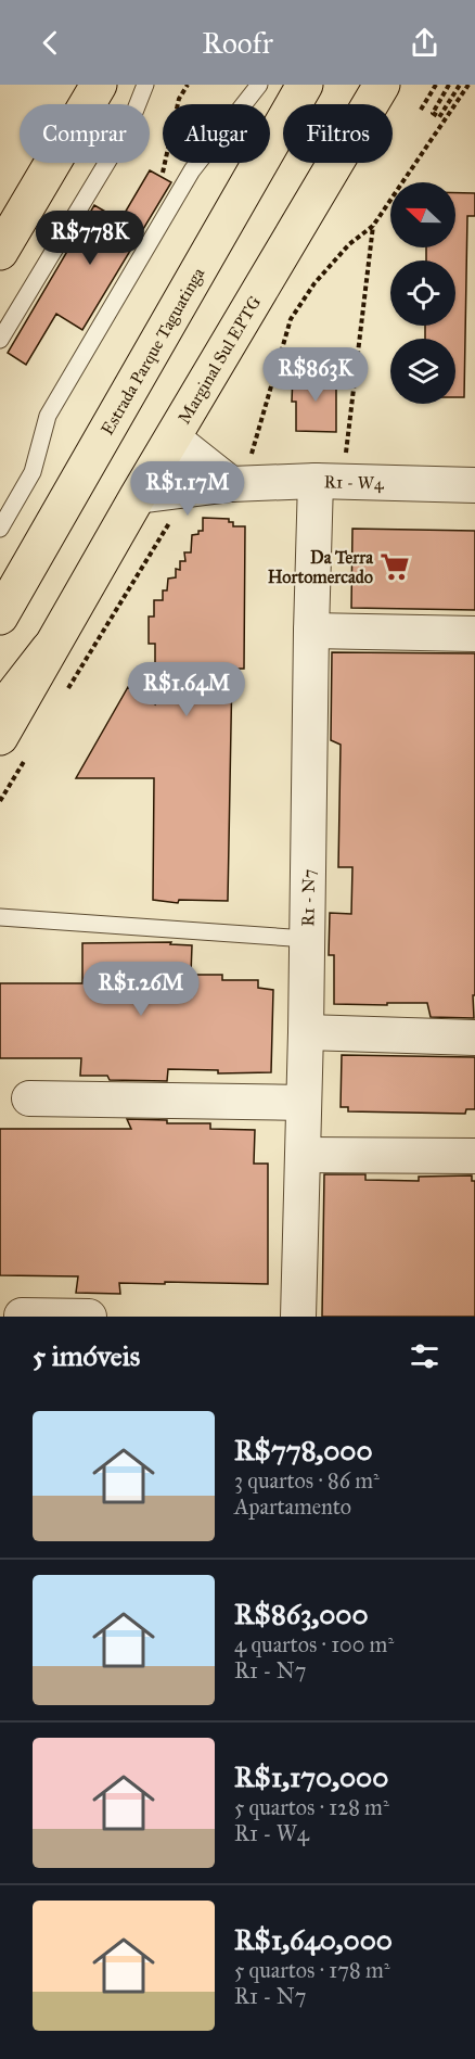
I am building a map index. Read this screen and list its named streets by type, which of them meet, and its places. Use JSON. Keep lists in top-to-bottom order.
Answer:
{
  "streets": {
    "main road": ["Estrada Parque Taguatinga", "Marginal Sul EPTG"],
    "street": ["R1 - W4", "R1 - N7"]
  },
  "crossings": [
    ["Marginal Sul EPTG", "R1 - W4"],
    ["R1 - W4", "R1 - N7"]
  ],
  "places": {
    "supermarket": ["Da Terra Hortomercado"]
  },
  "north": "left",
  "page": {
    "header": "Roofr",
    "chip": ["Comprar", "Alugar", "Filtros"],
    "price": [
      "R$778K",
      "R$863K",
      "R$1.17M",
      "R$1.64M",
      "R$1.26M"
    ],
    "heading": "5 imóveis",
    "list": [
      {
        "name": "R$778,000",
        "note": "3 quartos · 86 m² · Apartamento"
      },
      {
        "name": "R$863,000",
        "note": "4 quartos · 100 m² · R1 - N7"
      },
      {
        "name": "R$1,170,000",
        "note": "5 quartos · 128 m² · R1 - W4"
      },
      {
        "name": "R$1,640,000",
        "note": "5 quartos · 178 m² · R1 - N7"
      }
    ]
  }
}
